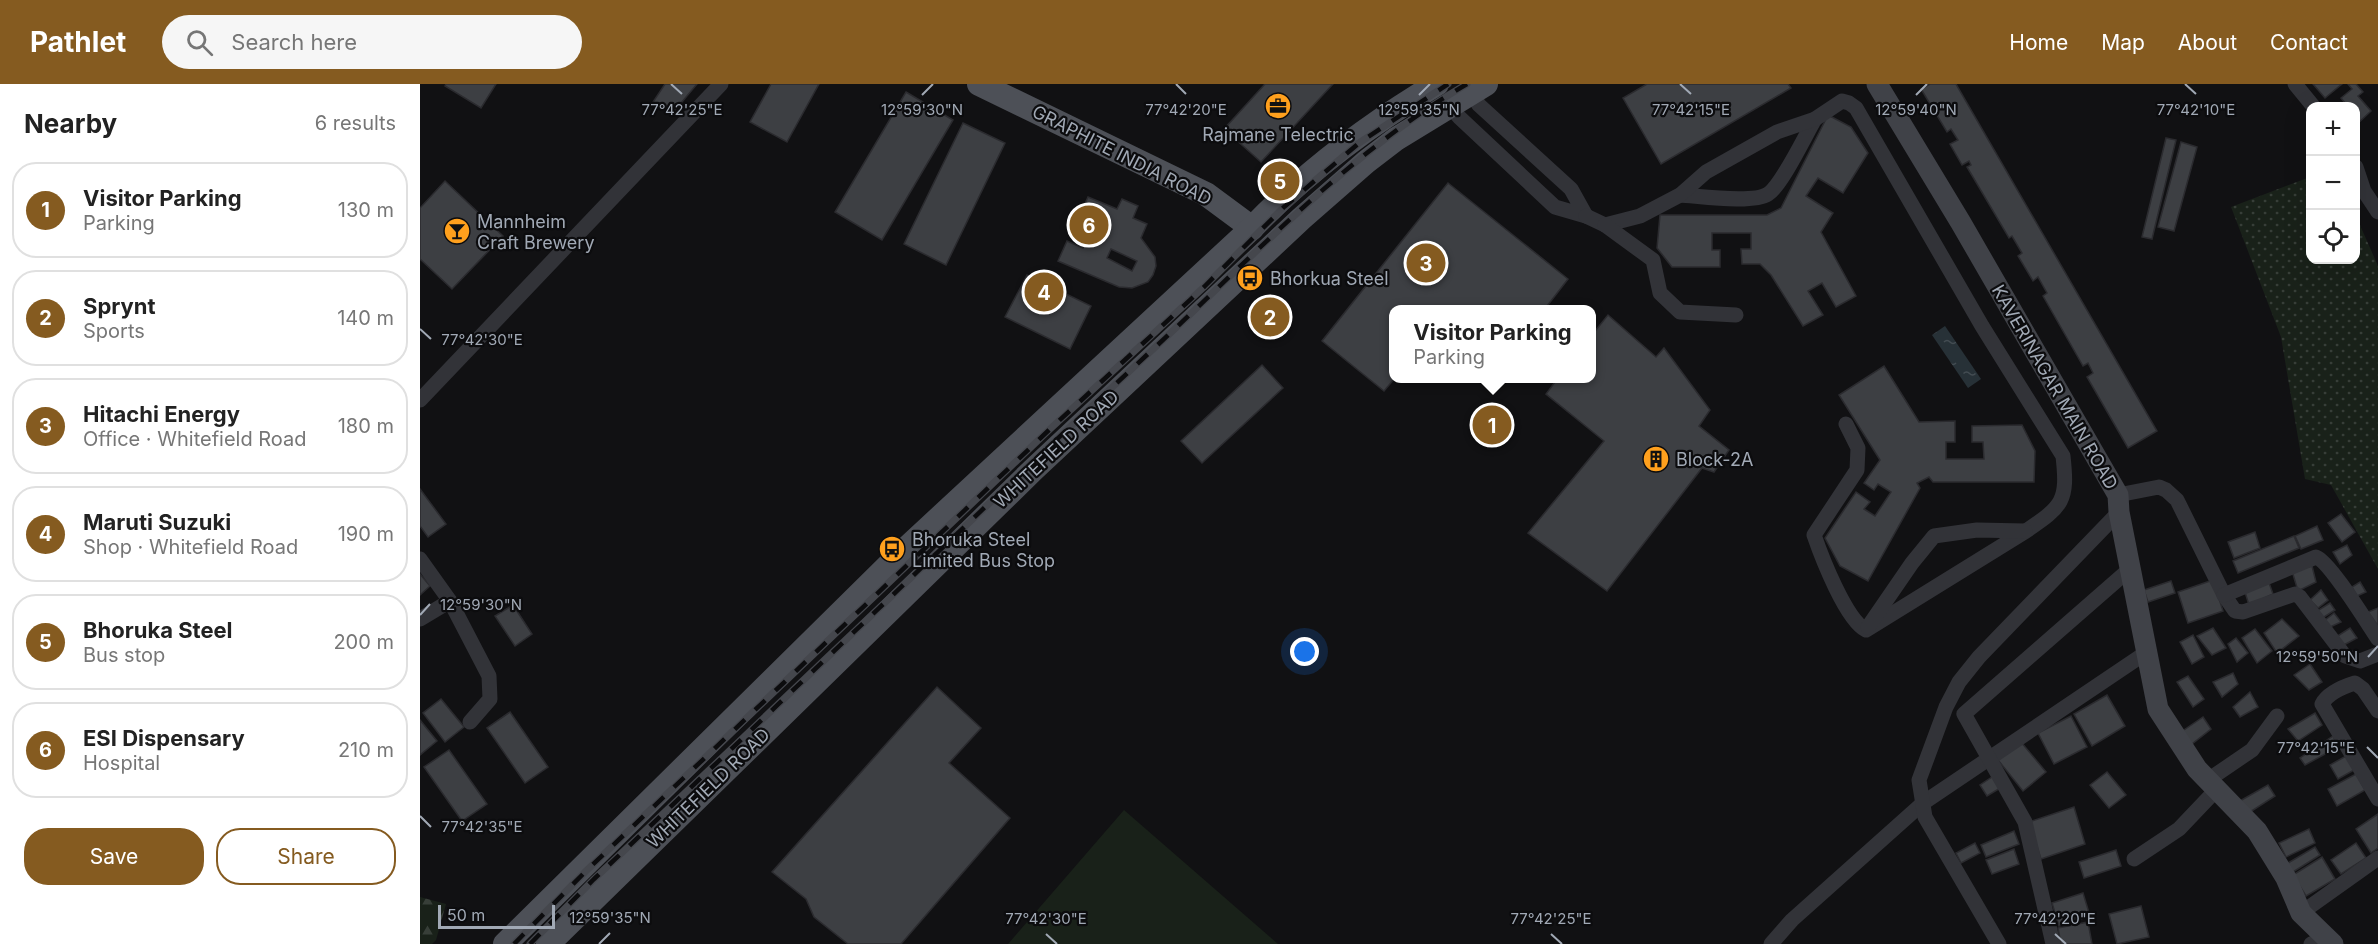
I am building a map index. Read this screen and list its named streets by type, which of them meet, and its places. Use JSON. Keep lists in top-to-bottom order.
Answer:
{
  "streets": {
    "main road": ["GRAPHITE INDIA ROAD", "WHITEFIELD ROAD"],
    "street": ["KAVERINAGAR MAIN ROAD"]
  },
  "crossings": [
    ["GRAPHITE INDIA ROAD", "WHITEFIELD ROAD"]
  ],
  "places": {
    "office": ["Rajmane Telectric"],
    "bar": ["Mannheim Craft Brewery"],
    "bus stop": ["Bhorkua Steel", "Bhoruka Steel Limited Bus Stop"],
    "building": ["Block-2A"]
  },
  "scale_bar": "50 m",
  "page": {
    "header": "Pathlet",
    "search": "Search here",
    "nav": [
      "Home",
      "Map",
      "About",
      "Contact"
    ],
    "heading": ["Nearby", "6 results"],
    "map_buttons": ["+", "−"],
    "pins": [
      "5",
      "6",
      "3",
      "4",
      "2",
      "1"
    ],
    "list": [
      {
        "mark": "1",
        "name": "Visitor Parking",
        "note": "Parking",
        "value": "130 m"
      },
      {
        "mark": "2",
        "name": "Sprynt",
        "note": "Sports",
        "value": "140 m"
      },
      {
        "mark": "3",
        "name": "Hitachi Energy",
        "note": "Office · Whitefield Road",
        "value": "180 m"
      },
      {
        "mark": "4",
        "name": "Maruti Suzuki",
        "note": "Shop · Whitefield Road",
        "value": "190 m"
      },
      {
        "mark": "5",
        "name": "Bhoruka Steel",
        "note": "Bus stop",
        "value": "200 m"
      },
      {
        "mark": "6",
        "name": "ESI Dispensary",
        "note": "Hospital",
        "value": "210 m"
      }
    ],
    "popup": ["Visitor Parking", "Parking"],
    "buttons": ["Save", "Share"],
    "scale": "50 m"
  },
  "coordinates": [
    "77°42'25\"E",
    "77°42'20\"E",
    "77°42'15\"E",
    "77°42'10\"E",
    "12°59'35\"N",
    "12°59'30\"N",
    "12°59'40\"N",
    "77°42'30\"E",
    "12°59'50\"N",
    "77°42'35\"E"
  ]
}
